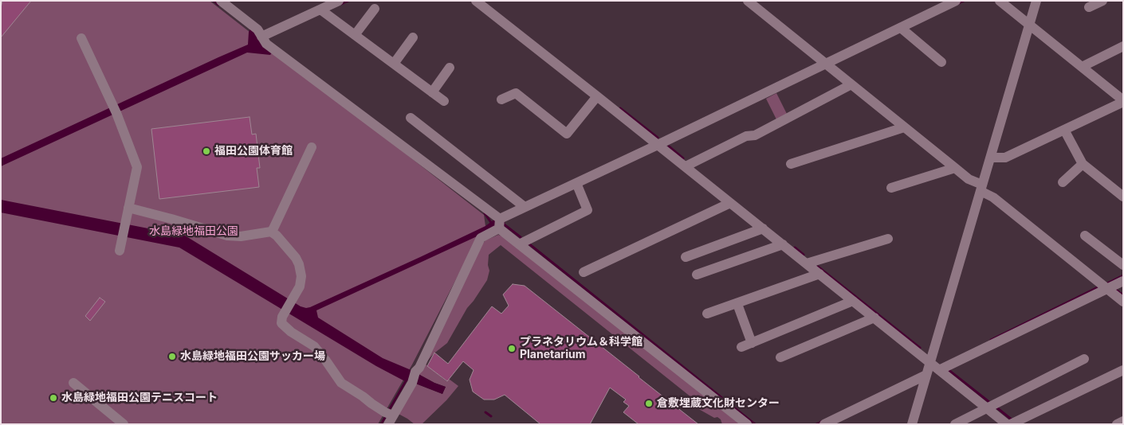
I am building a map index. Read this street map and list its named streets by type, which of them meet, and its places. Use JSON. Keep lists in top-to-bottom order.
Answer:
{
  "parks": ["水島緑地福田公園"],
  "places": [
    "福田公園体育館",
    "プラネタリウム＆科学館 Planetarium",
    "水島緑地福田公園サッカー場",
    "水島緑地福田公園テニスコート",
    "倉敷埋蔵文化財センター"
  ]
}
